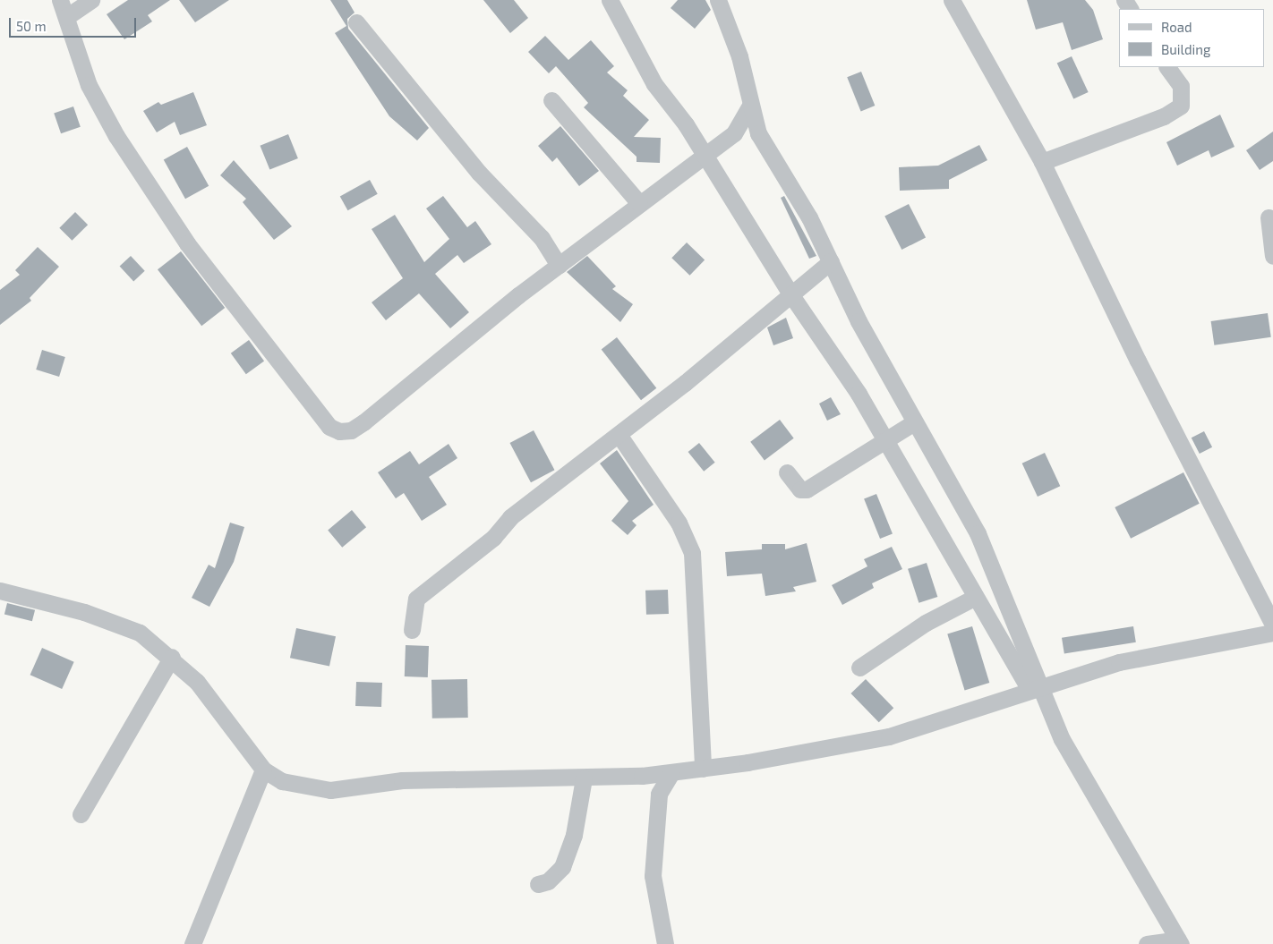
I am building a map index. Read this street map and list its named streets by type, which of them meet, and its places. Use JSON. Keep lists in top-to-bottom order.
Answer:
{
  "legend": ["Road", "Building"],
  "scale_bar": "50 m"
}
